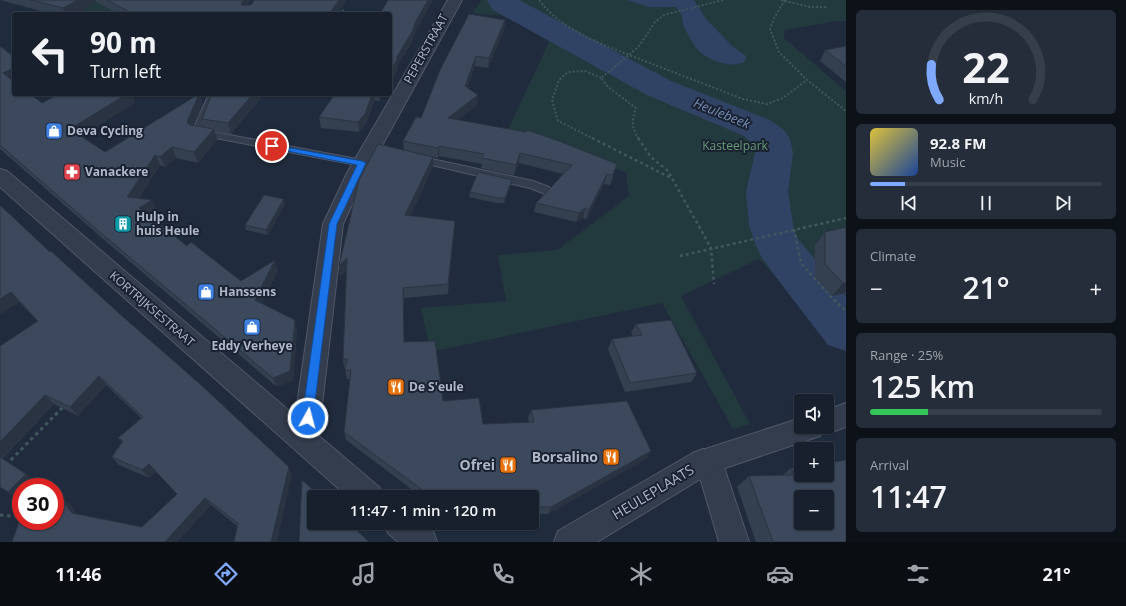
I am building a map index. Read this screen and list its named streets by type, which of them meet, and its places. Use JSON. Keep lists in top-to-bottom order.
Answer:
{
  "streets": {
    "street": ["PEPERSTRAAT", "KORTRIJKSESTRAAT", "HEULEPLAATS"]
  },
  "crossings": [
    ["PEPERSTRAAT", "KORTRIJKSESTRAAT"]
  ],
  "water": ["Heulebeek"],
  "parks": ["Kasteelpark"],
  "places": {
    "shop": ["Deva Cycling", "Hanssens", "Eddy Verheye"],
    "pharmacy": ["Vanackere"],
    "building": ["Hulp in huis Heule"],
    "restaurant": ["De S'eule", "Borsalino", "Ofrei"]
  },
  "page": {
    "turn": ["90 m", "Turn left"],
    "song": ["92.8 FM", "Music"],
    "tile": [
      "Climate",
      ["Range · 25%", "125 km"],
      ["Arrival", "11:47"]
    ],
    "heat": ["−", "21°", "+"],
    "map_buttons": ["+", "−"],
    "limit": "30",
    "trip": "11:47 · 1 min · 120 m",
    "tabs": ["11:46", "21°"],
    "gauge": ["22", "km/h"]
  }
}
